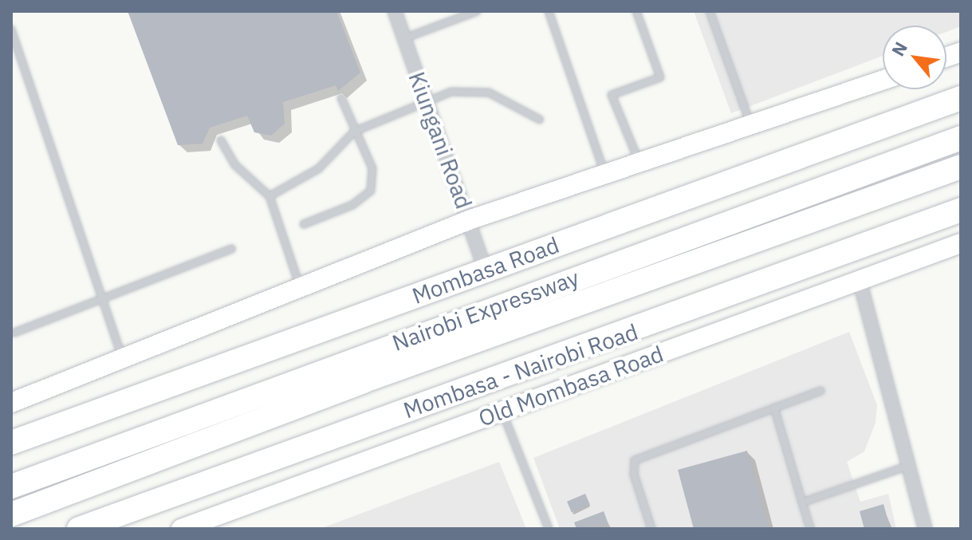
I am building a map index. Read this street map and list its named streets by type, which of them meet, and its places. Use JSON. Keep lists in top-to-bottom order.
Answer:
{
  "streets": {
    "highway": ["Mombasa Road", "Nairobi Expressway", "Mombasa - Nairobi Road"],
    "street": ["Kiungani Road", "Old Mombasa Road"]
  },
  "crossings": [
    ["Kiungani Road", "Mombasa Road"]
  ],
  "north": "top left"
}
